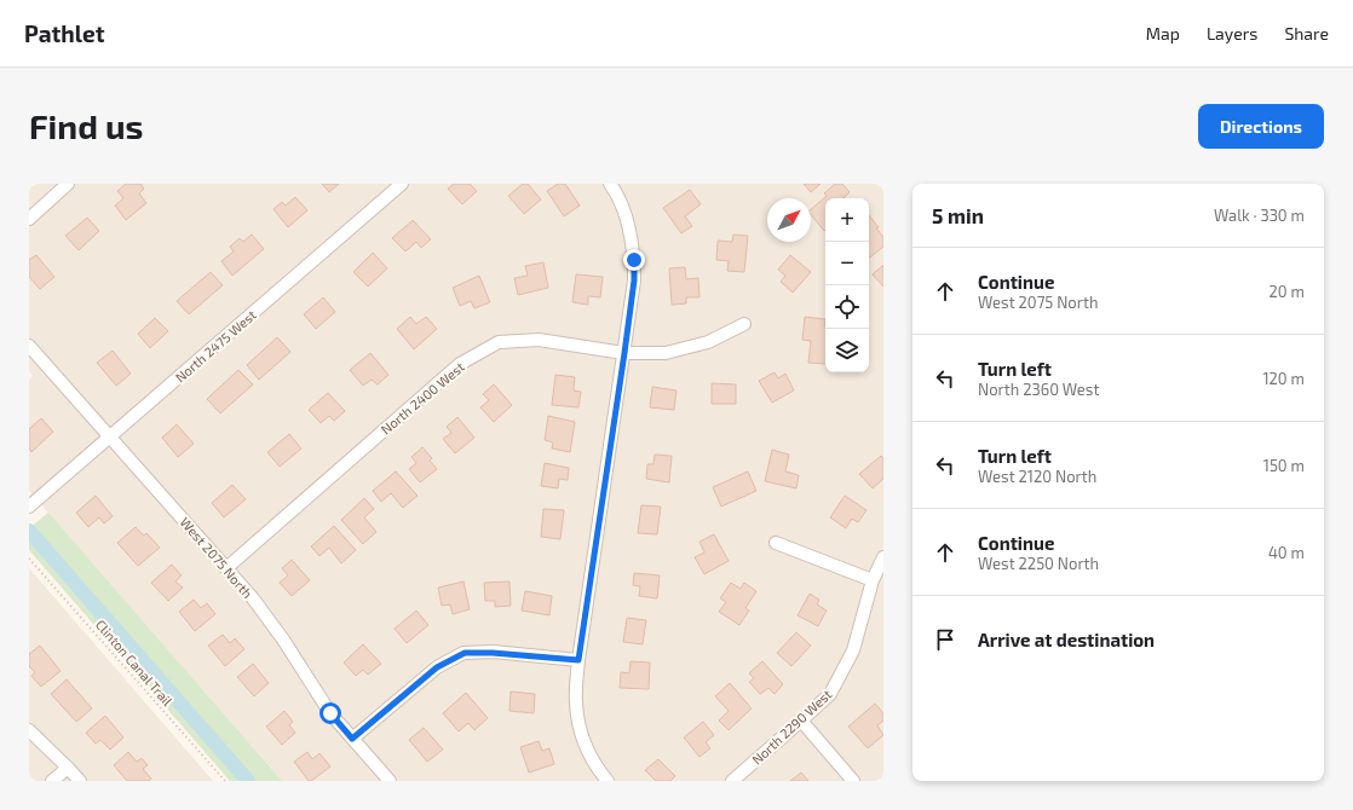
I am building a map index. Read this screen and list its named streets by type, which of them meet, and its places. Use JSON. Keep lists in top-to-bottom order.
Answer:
{
  "streets": {
    "street": [
      "North 2475 West",
      "North 2400 West",
      "West 2075 North",
      "North 2290 West"
    ],
    "path": ["Clinton Canal Trail"]
  },
  "crossings": [
    ["North 2475 West", "West 2075 North"],
    ["North 2400 West", "West 2075 North"]
  ],
  "north": "top right",
  "page": {
    "header": "Pathlet",
    "nav": ["Map", "Layers", "Share"],
    "buttons": "Directions",
    "title": "Find us",
    "heading": ["5 min", "Walk · 330 m"],
    "map_buttons": ["+", "−"],
    "list": [
      ["Continue", "West 2075 North", "20 m"],
      ["Turn left", "North 2360 West", "120 m"],
      ["Turn left", "West 2120 North", "150 m"],
      ["Continue", "West 2250 North", "40 m"],
      "Arrive at destination"
    ]
  }
}
